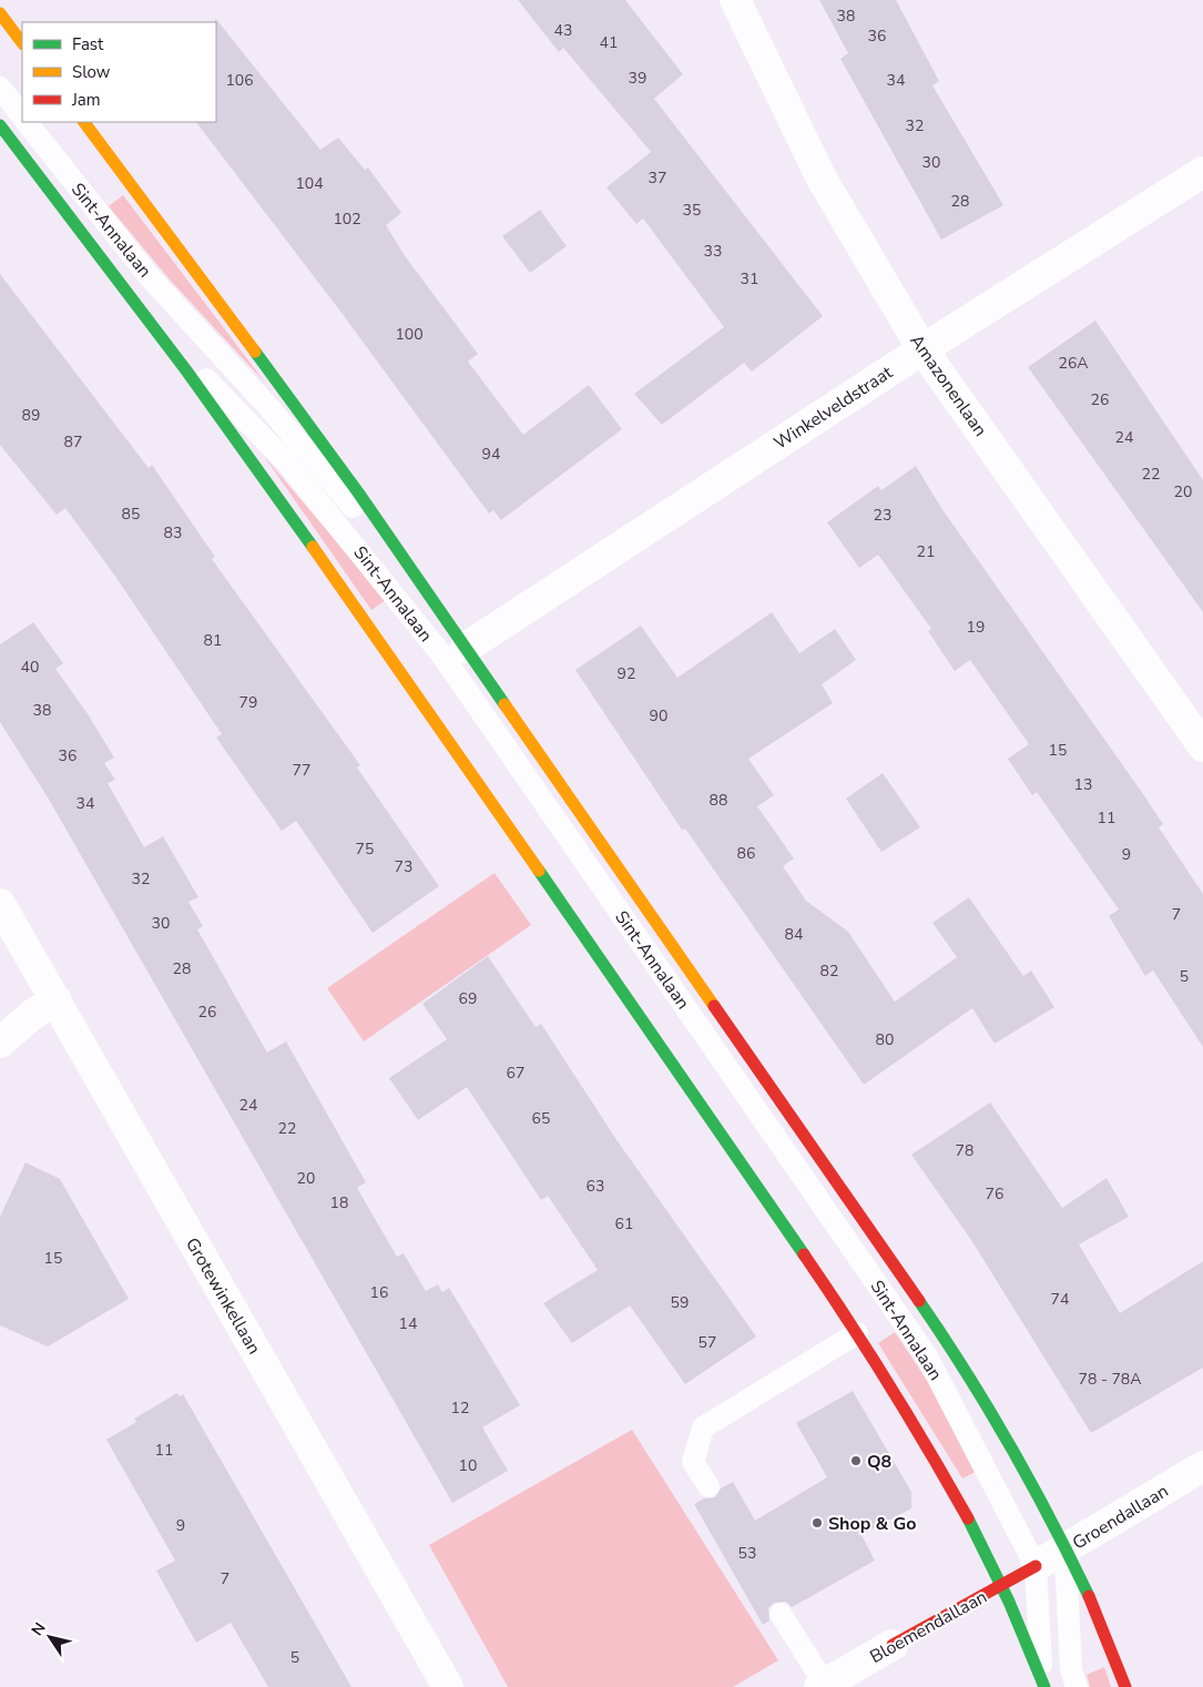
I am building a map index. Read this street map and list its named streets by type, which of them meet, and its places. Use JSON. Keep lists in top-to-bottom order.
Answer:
{
  "streets": {
    "main road": ["Sint-Annalaan", "Bloemendallaan"],
    "street": [
      "Amazonenlaan",
      "Winkelveldstraat",
      "Grotewinkellaan",
      "Groendallaan"
    ]
  },
  "crossings": [
    ["Sint-Annalaan", "Winkelveldstraat"],
    ["Sint-Annalaan", "Groendallaan"],
    ["Sint-Annalaan", "Bloemendallaan"],
    ["Amazonenlaan", "Winkelveldstraat"],
    ["Groendallaan", "Bloemendallaan"]
  ],
  "places": ["Q8", "Shop & Go"],
  "house_numbers": [
    "38",
    "43",
    "36",
    "41",
    "39",
    "106",
    "34",
    "32",
    "30",
    "37",
    "104",
    "28",
    "35",
    "102",
    "33",
    "31",
    "100",
    "26A",
    "26",
    "89",
    "24",
    "87",
    "94",
    "22",
    "20",
    "85",
    "23",
    "83",
    "21",
    "19",
    "81",
    "40",
    "92",
    "79",
    "38",
    "90",
    "15",
    "36",
    "77",
    "13",
    "88",
    "34",
    "11",
    "75",
    "86",
    "9",
    "73",
    "32",
    "7",
    "30",
    "84",
    "28",
    "82",
    "5",
    "69",
    "26",
    "80",
    "67",
    "24",
    "65",
    "22",
    "78",
    "20",
    "63",
    "76",
    "18",
    "61",
    "15",
    "16",
    "74",
    "59",
    "14",
    "57",
    "78 - 78A",
    "12",
    "11",
    "10",
    "9",
    "53",
    "7",
    "5"
  ],
  "legend": ["Fast", "Slow", "Jam"],
  "north": "top left"
}
